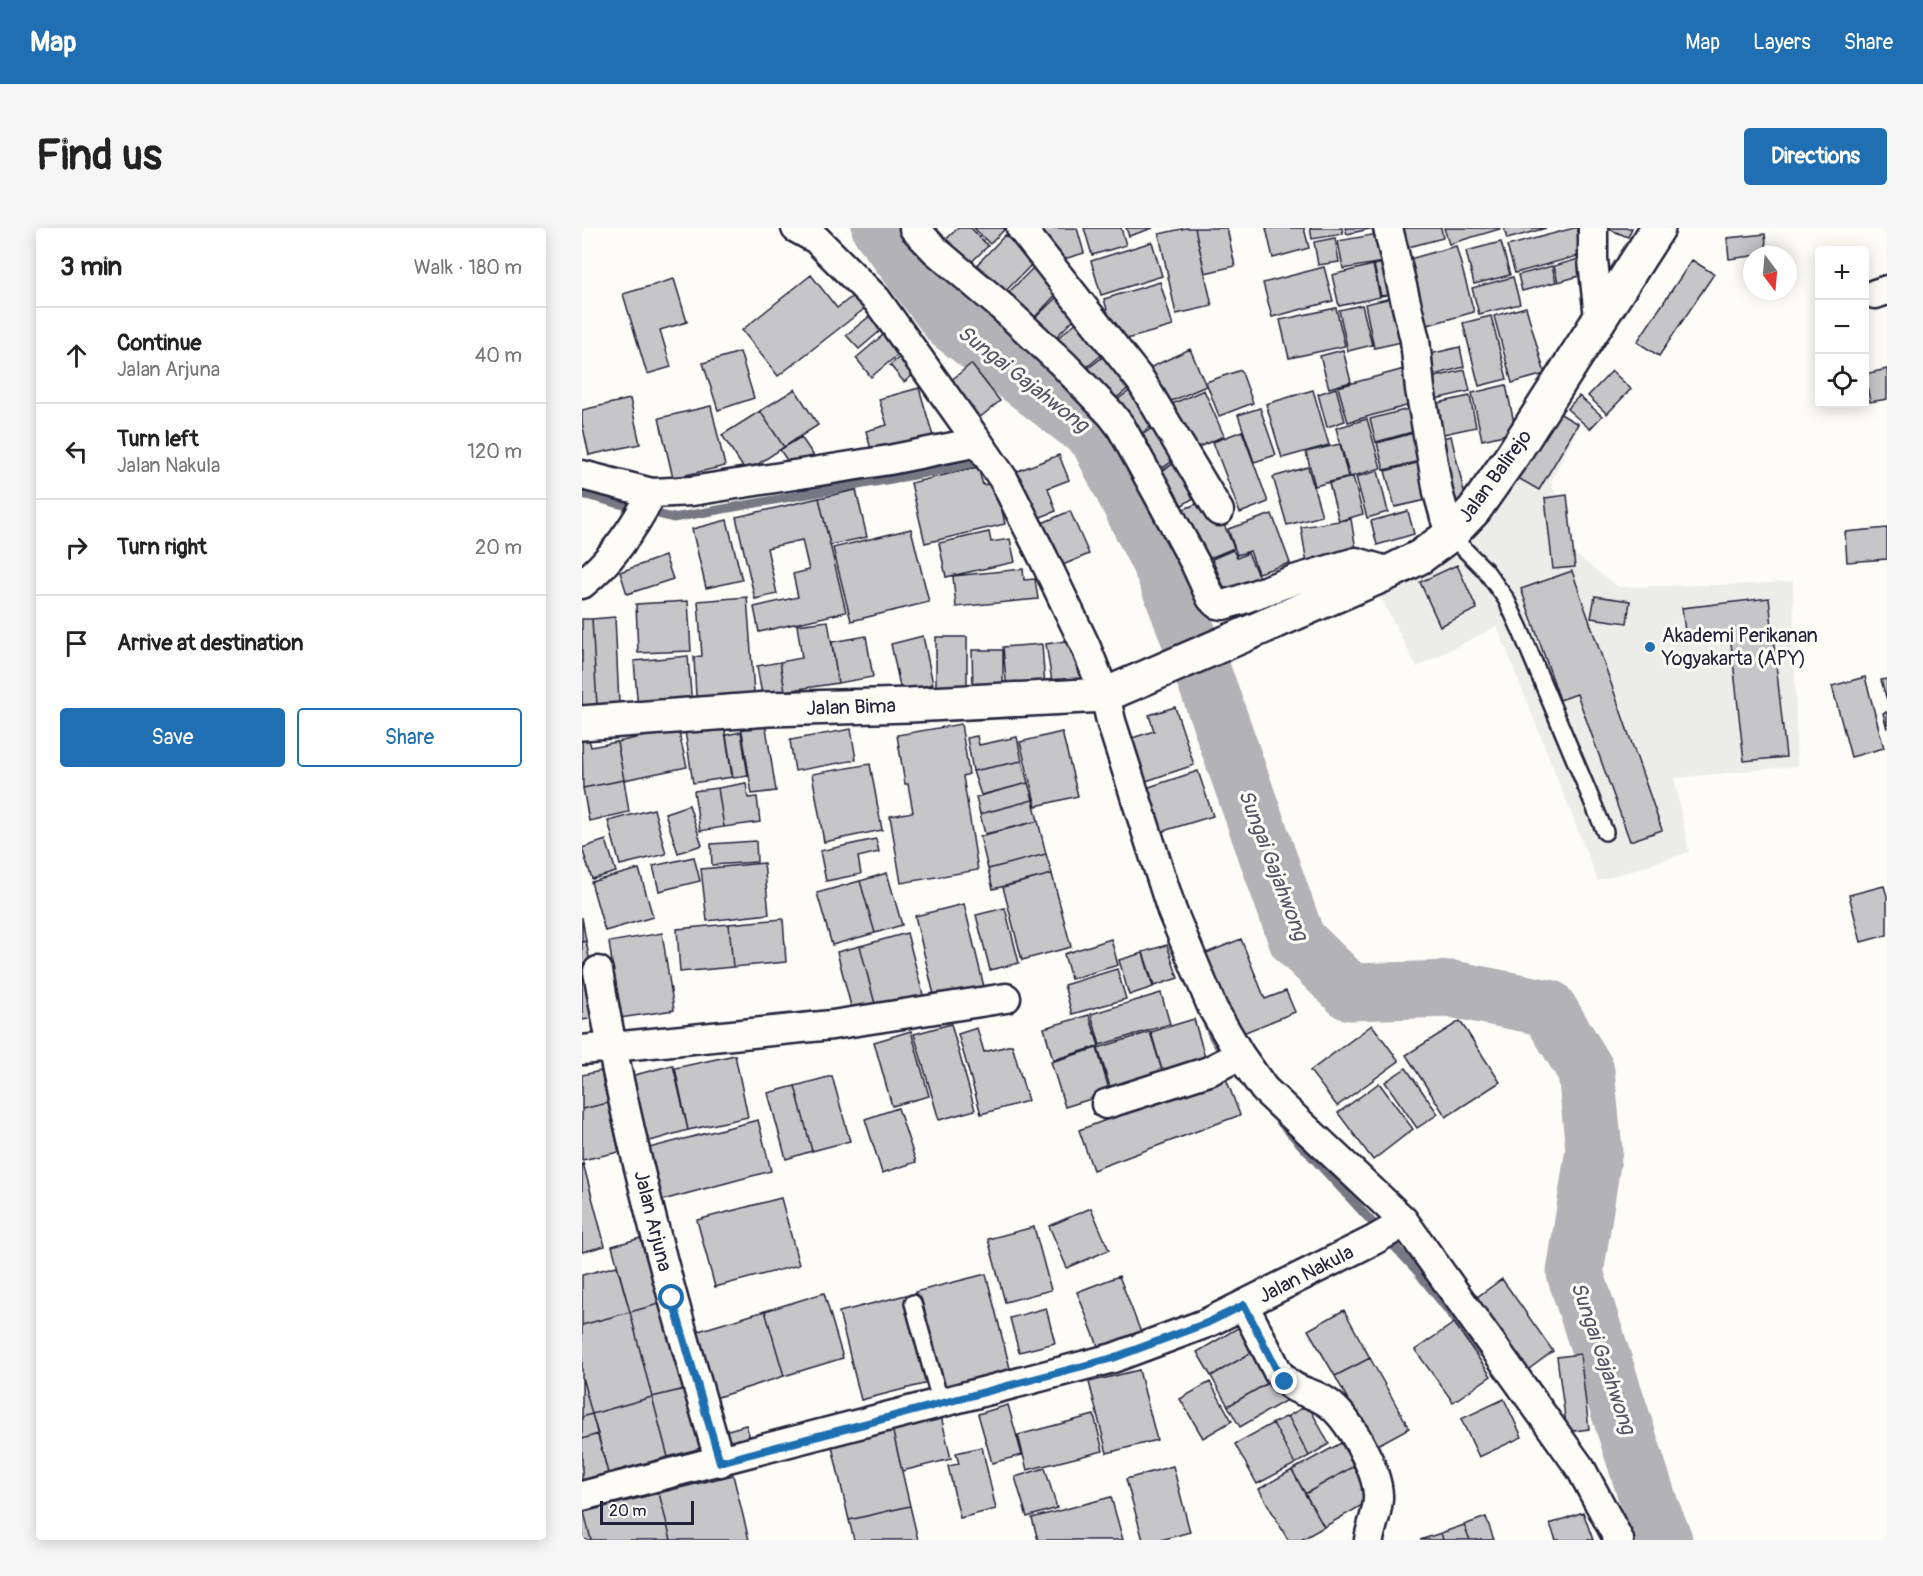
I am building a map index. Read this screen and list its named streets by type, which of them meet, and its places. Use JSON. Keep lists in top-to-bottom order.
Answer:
{
  "streets": {
    "street": [
      "Jalan Balirejo",
      "Jalan Bima",
      "Jalan Arjuna",
      "Jalan Nakula"
    ]
  },
  "crossings": [
    ["Jalan Balirejo", "Jalan Bima"],
    ["Jalan Arjuna", "Jalan Nakula"]
  ],
  "water": ["Sungai Gajahwong"],
  "places": ["Akademi Perikanan Yogyakarta (APY)"],
  "scale_bar": "20 m",
  "north": "bottom",
  "page": {
    "header": "Map",
    "nav": ["Map", "Layers", "Share"],
    "buttons": [
      "Directions",
      ["Save", "Share"]
    ],
    "title": "Find us",
    "heading": ["3 min", "Walk · 180 m"],
    "map_buttons": ["+", "−"],
    "list": [
      ["Continue", "Jalan Arjuna", "40 m"],
      ["Turn left", "Jalan Nakula", "120 m"],
      ["Turn right", "20 m"],
      "Arrive at destination"
    ],
    "scale": "20 m"
  }
}
